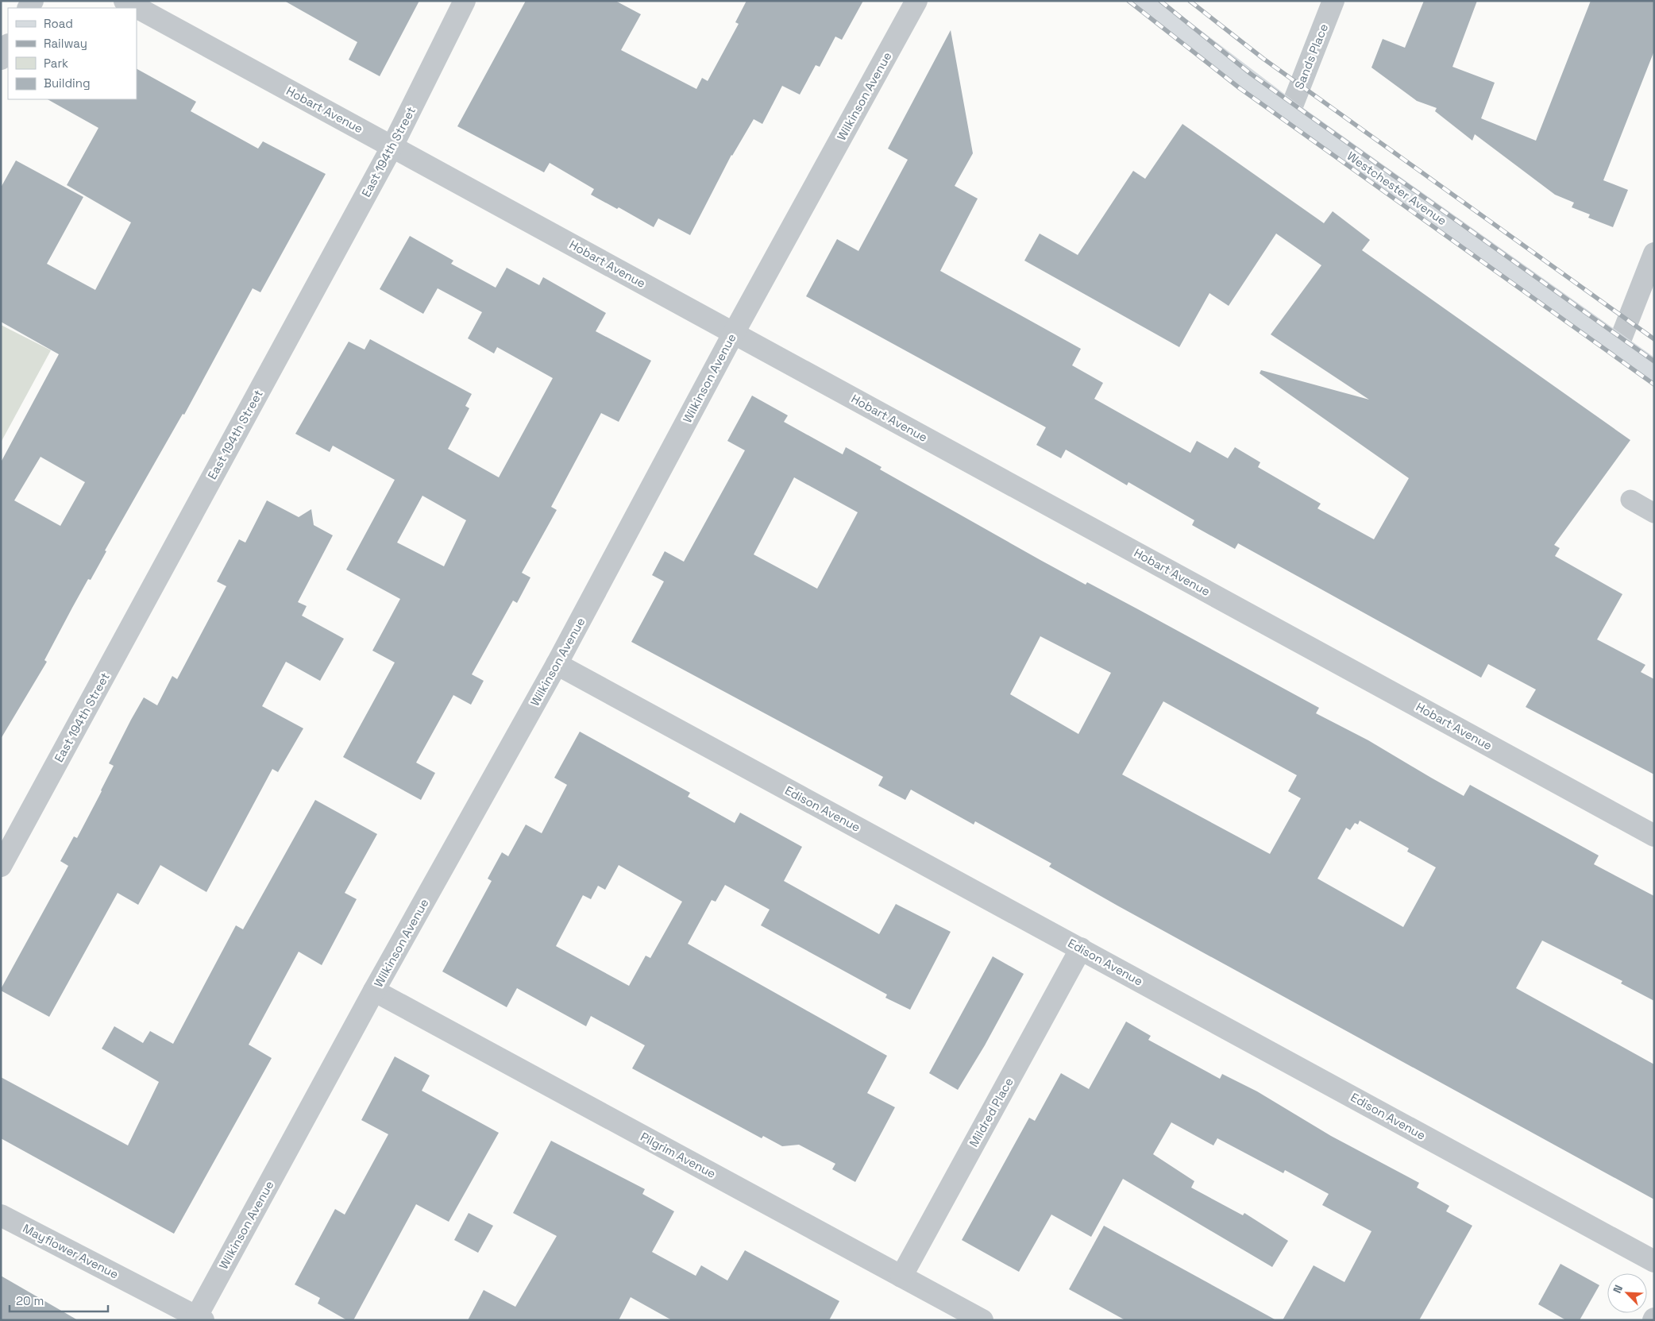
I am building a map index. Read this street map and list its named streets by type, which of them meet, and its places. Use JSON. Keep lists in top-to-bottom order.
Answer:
{
  "streets": {
    "main road": ["Westchester Avenue"],
    "street": [
      "Sands Place",
      "Wilkinson Avenue",
      "Hobart Avenue",
      "East 194th Street",
      "Edison Avenue",
      "Mildred Place",
      "Pilgrim Avenue",
      "Mayflower Avenue"
    ]
  },
  "crossings": [
    ["Sands Place", "Westchester Avenue"],
    ["Wilkinson Avenue", "Hobart Avenue"],
    ["Wilkinson Avenue", "Edison Avenue"],
    ["Wilkinson Avenue", "Pilgrim Avenue"],
    ["Wilkinson Avenue", "Mayflower Avenue"],
    ["Hobart Avenue", "East 194th Street"],
    ["Edison Avenue", "Mildred Place"],
    ["Mildred Place", "Pilgrim Avenue"]
  ],
  "legend": [
    "Road",
    "Railway",
    "Park",
    "Building"
  ],
  "scale_bar": "20 m",
  "north": "top left"
}
